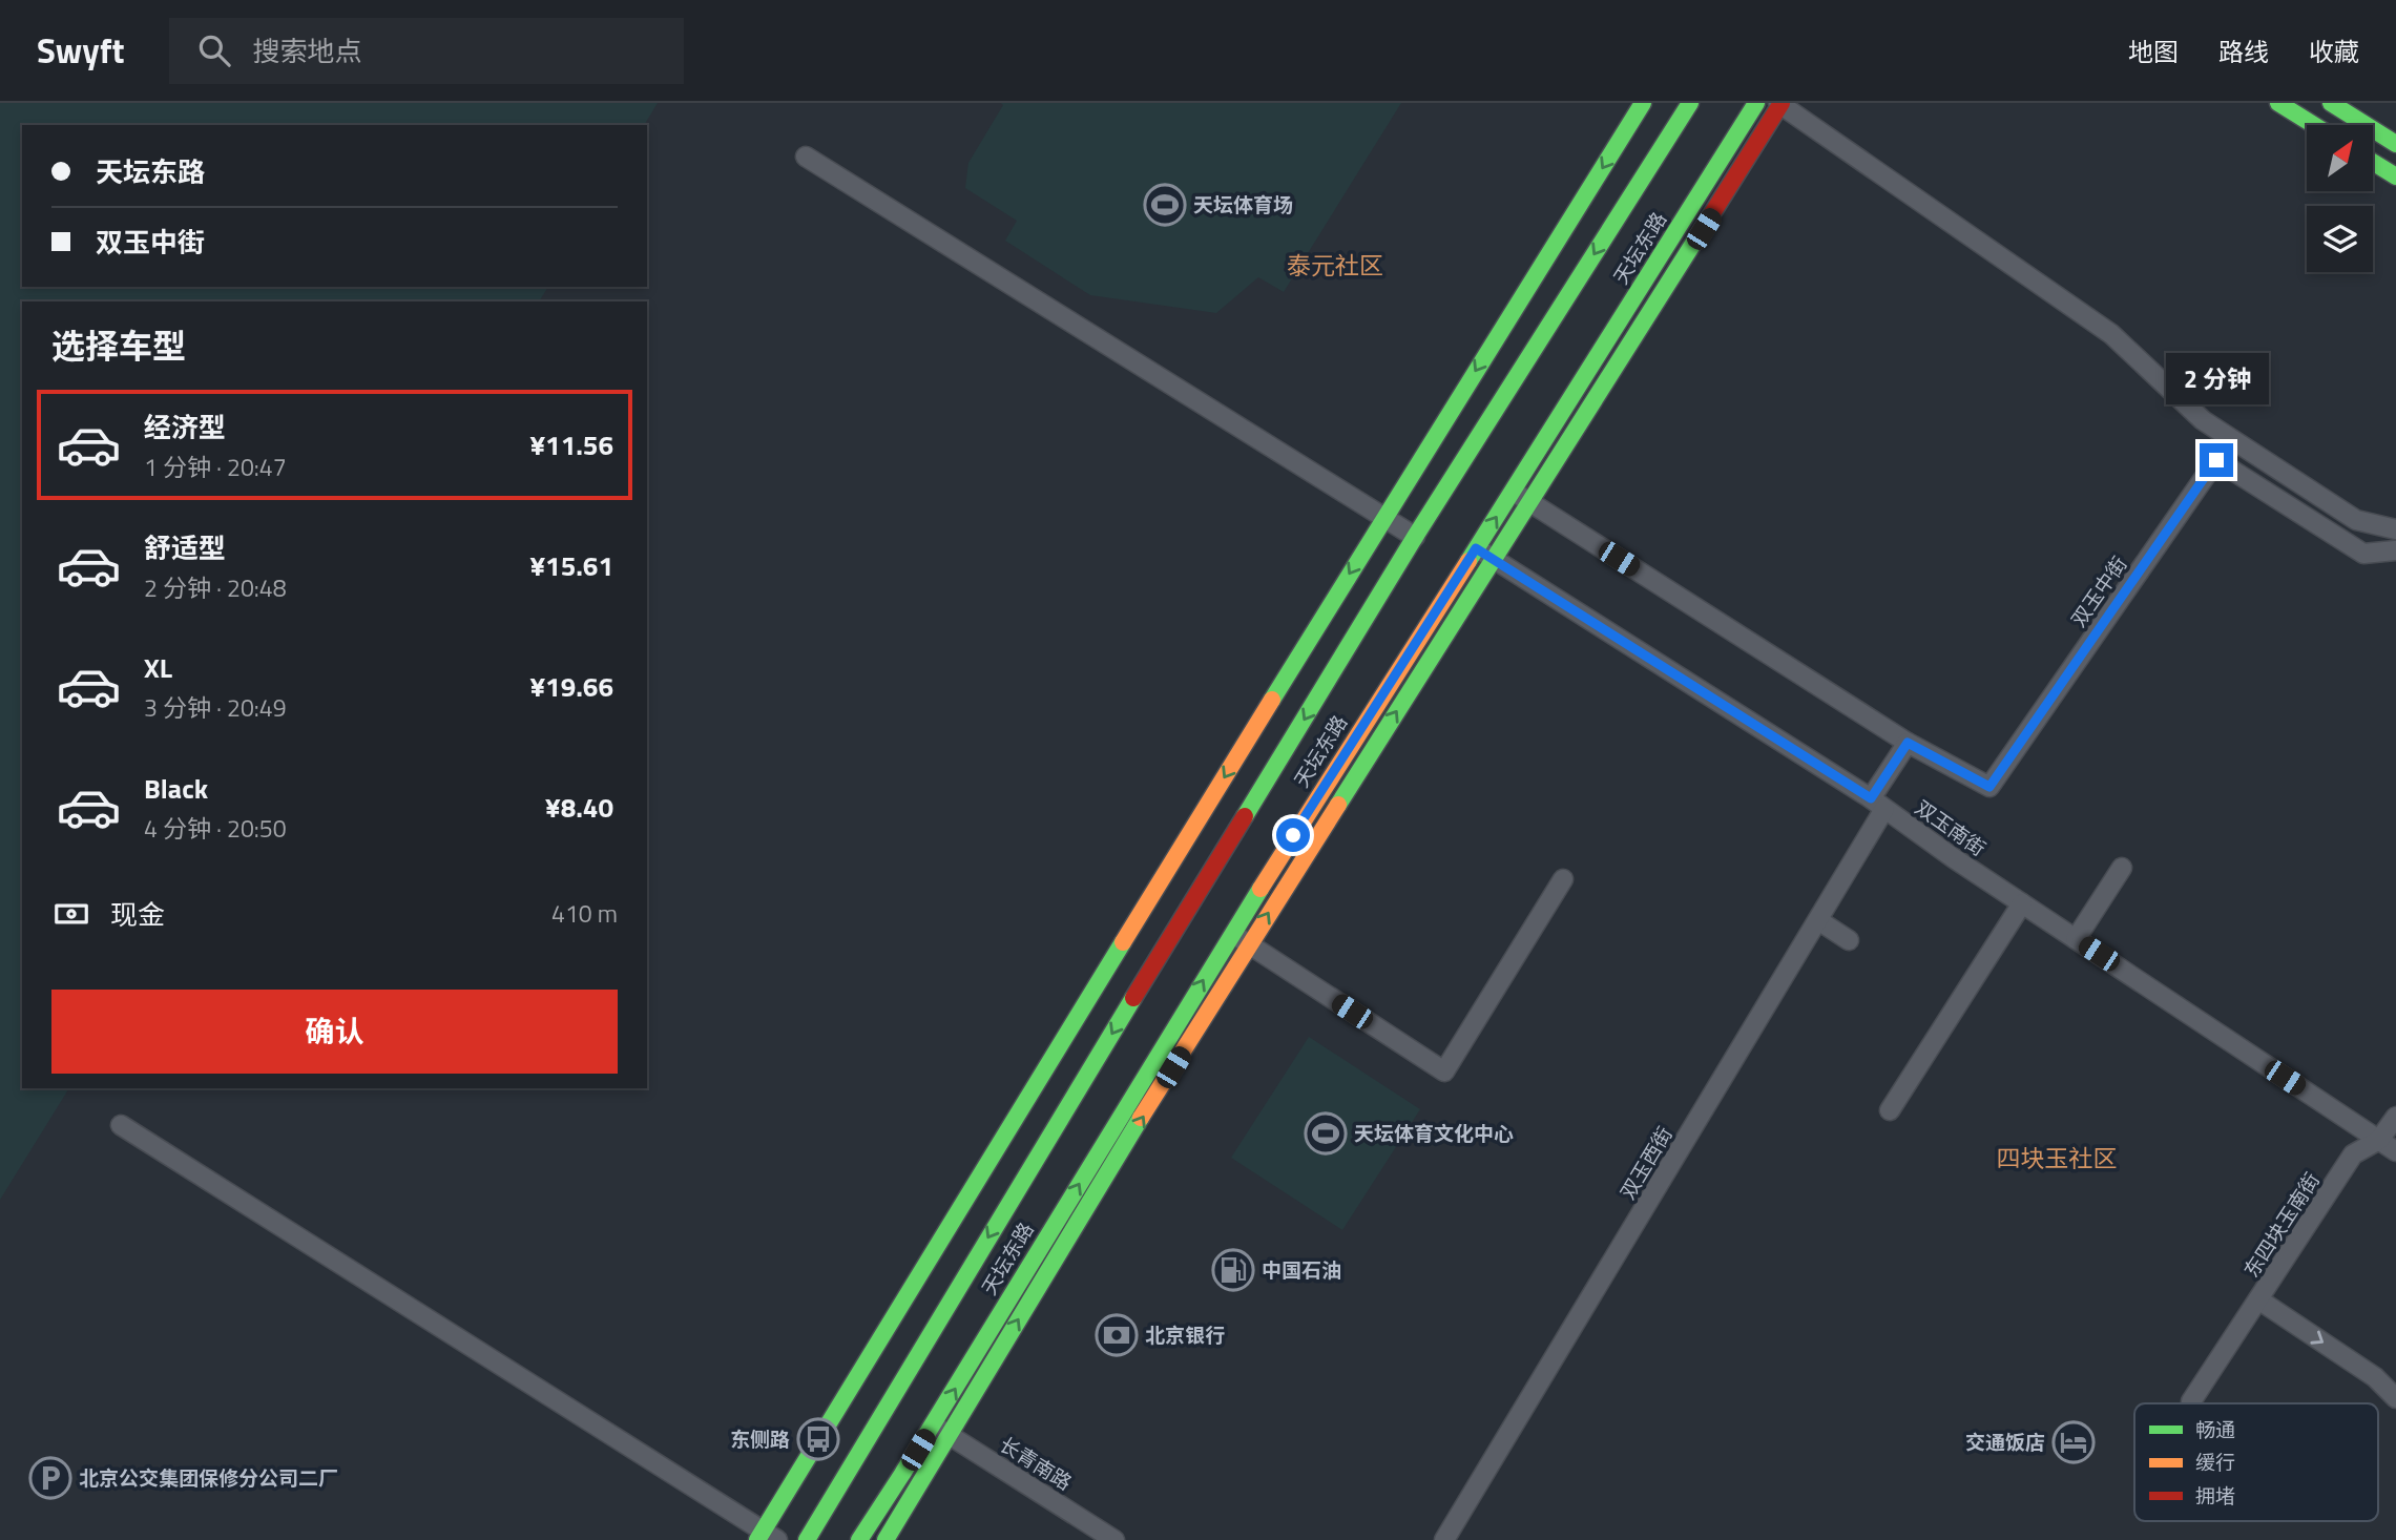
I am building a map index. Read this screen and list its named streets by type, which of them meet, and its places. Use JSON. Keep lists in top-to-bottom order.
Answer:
{
  "streets": {
    "street": [
      "天坛东路",
      "双玉中街",
      "双玉南街",
      "双玉西街",
      "东四块玉南街",
      "长青南路"
    ]
  },
  "crossings": [
    ["天坛东路", "双玉南街"],
    ["天坛东路", "长青南路"],
    ["双玉南街", "双玉西街"],
    ["双玉南街", "东四块玉南街"]
  ],
  "one_way": ["东四块玉南街"],
  "districts": ["泰元社区", "四块玉社区"],
  "places": {
    "sports": ["天坛体育场", "天坛体育文化中心"],
    "fuel station": ["中国石油"],
    "bank": ["北京银行"],
    "bus stop": ["东侧路"],
    "hotel": ["交通饭店"],
    "parking": ["北京公交集团保修分公司二厂"]
  },
  "legend": ["畅通", "缓行", "拥堵"],
  "north": "top right",
  "page": {
    "header": "Swyft",
    "search": "搜索地点",
    "nav": ["地图", "路线", "收藏"],
    "banner": ["天坛东路", "双玉中街"],
    "heading": "选择车型",
    "bubble": "2 分钟",
    "list": [
      {
        "name": "经济型",
        "note": "1 分钟 · 20:47",
        "value": "¥11.56"
      },
      {
        "name": "舒适型",
        "note": "2 分钟 · 20:48",
        "value": "¥15.61"
      },
      {
        "name": "XL",
        "note": "3 分钟 · 20:49",
        "value": "¥19.66"
      },
      {
        "name": "Black",
        "note": "4 分钟 · 20:50",
        "value": "¥8.40"
      }
    ],
    "pay": ["现金", "410 m"],
    "buttons": "确认"
  }
}
